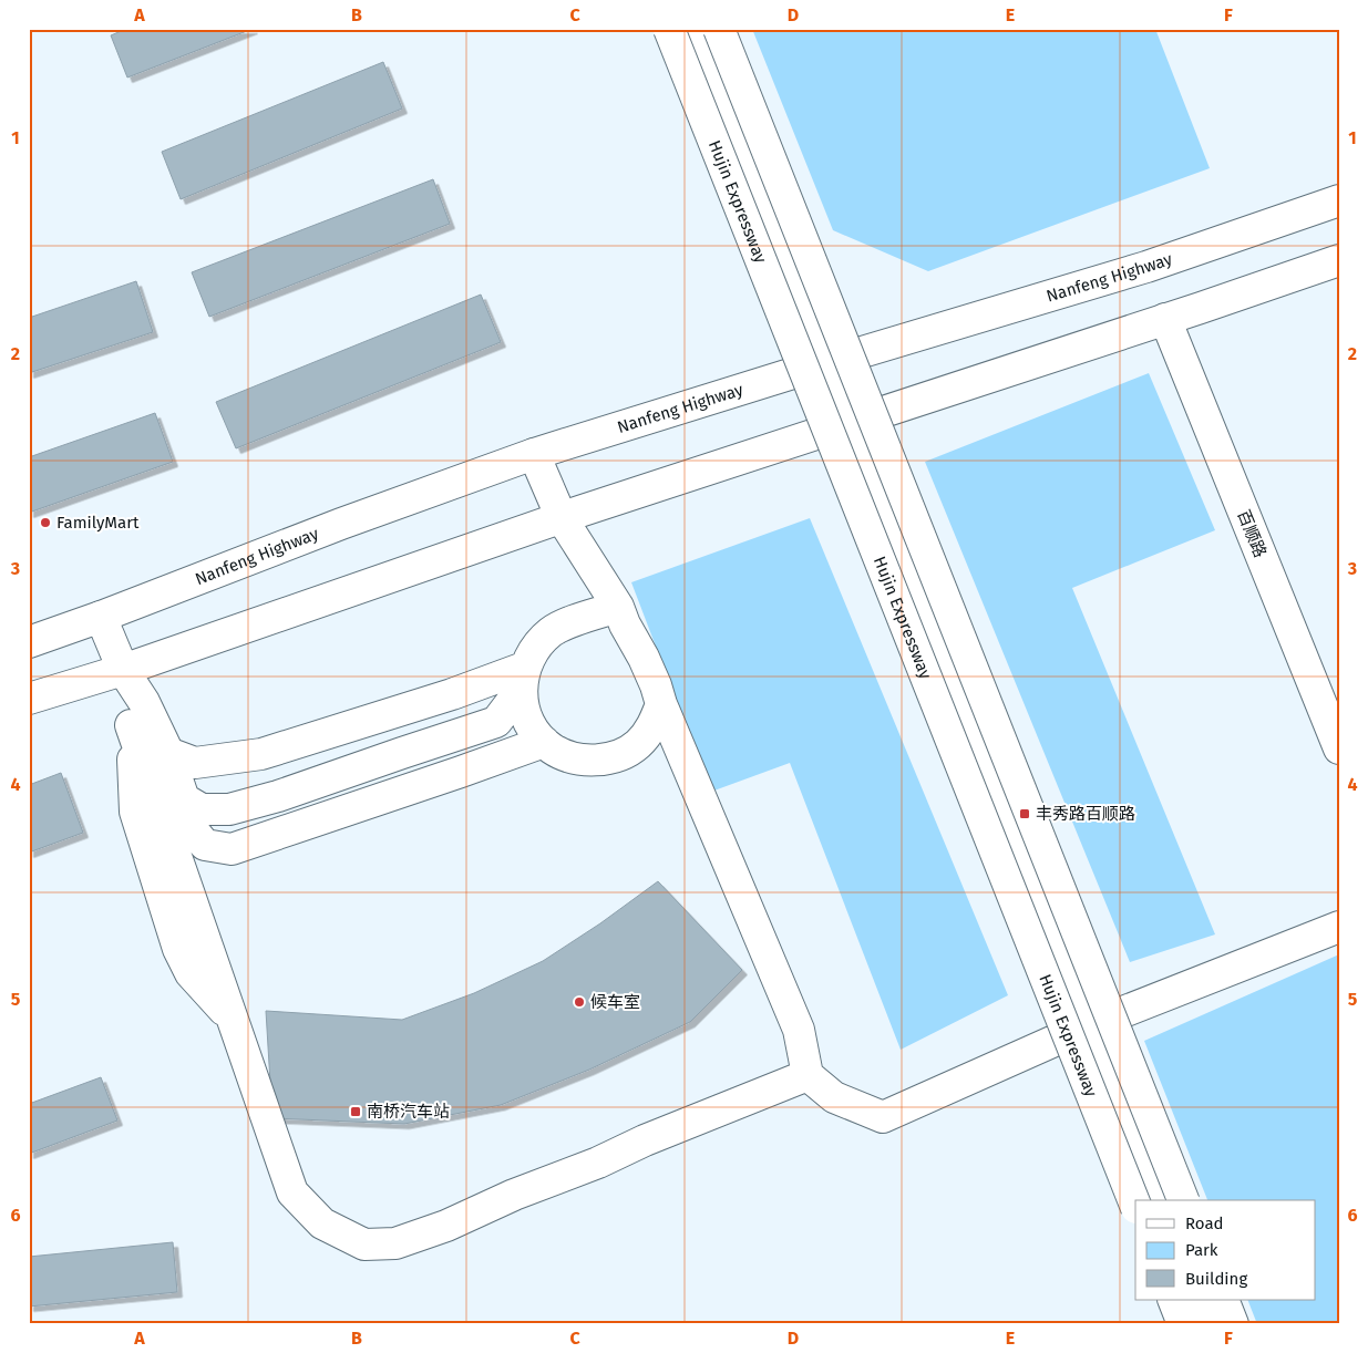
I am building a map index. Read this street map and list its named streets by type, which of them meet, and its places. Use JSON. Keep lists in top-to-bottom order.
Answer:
{
  "streets": {
    "main road": ["Hujin Expressway", "Nanfeng Highway", "百顺路"]
  },
  "places": {
    "other": ["FamilyMart", "候车室"],
    "transit": ["丰秀路百顺路", "南桥汽车站"]
  },
  "legend": ["Road", "Park", "Building"],
  "grid": {
    "columns": [
      "A",
      "B",
      "C",
      "D",
      "E",
      "F"
    ],
    "rows": [
      "1",
      "2",
      "3",
      "4",
      "5",
      "6"
    ]
  }
}
